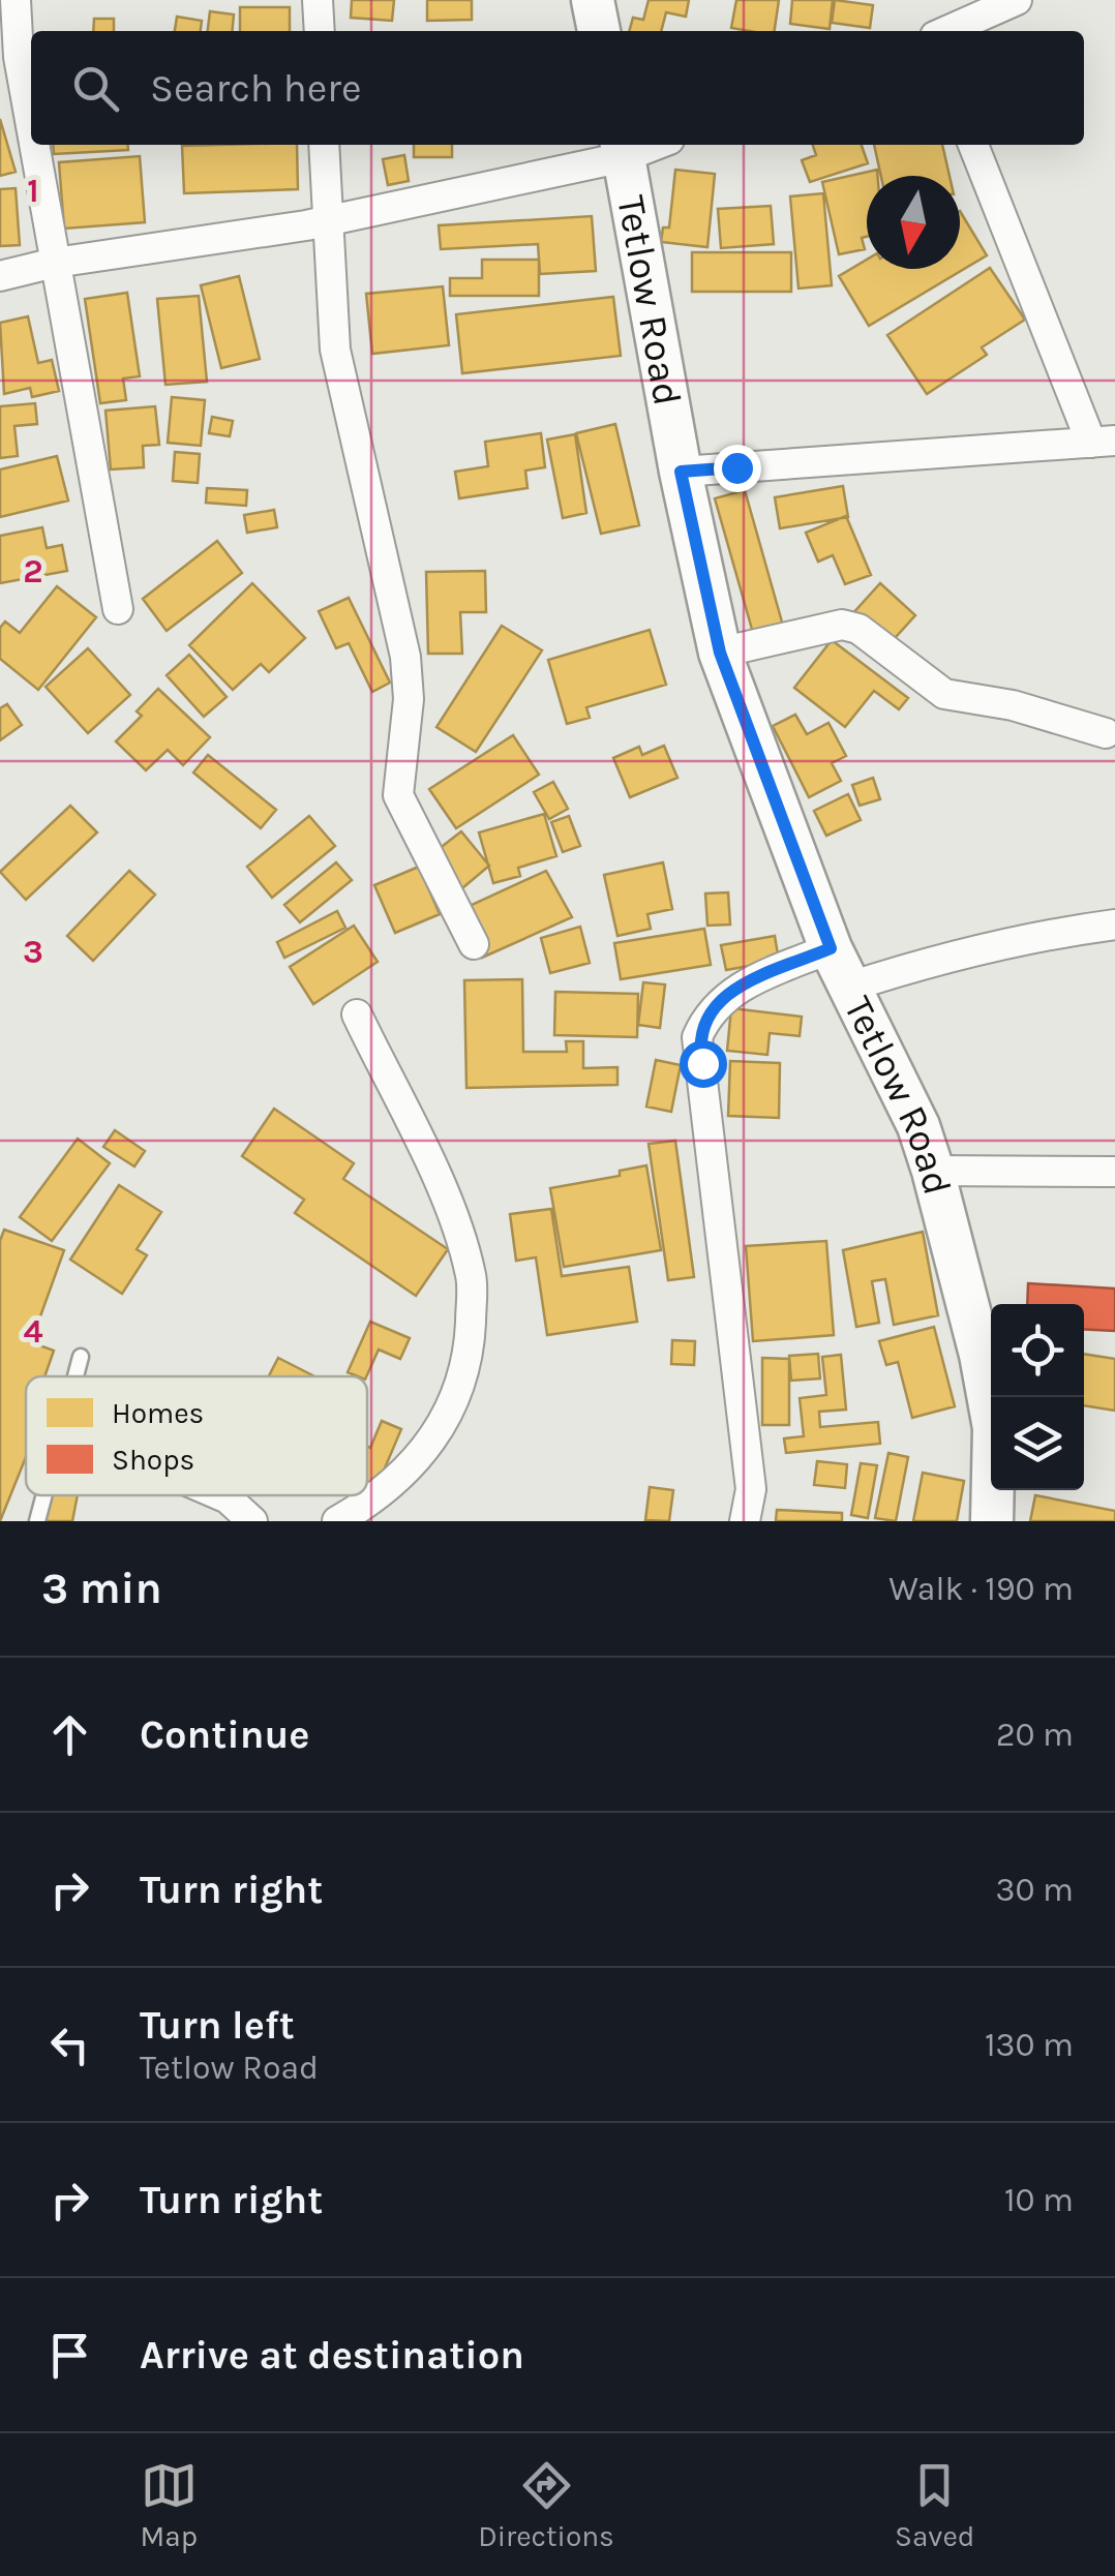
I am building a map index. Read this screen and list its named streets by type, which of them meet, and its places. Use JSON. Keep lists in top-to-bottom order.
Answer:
{
  "streets": {
    "street": ["Tetlow Road"]
  },
  "legend": ["Homes", "Shops"],
  "north": "bottom",
  "page": {
    "search": "Search here",
    "heading": ["3 min", "Walk · 190 m"],
    "list": [
      ["Continue", "20 m"],
      ["Turn right", "30 m"],
      ["Turn left", "Tetlow Road", "130 m"],
      ["Turn right", "10 m"],
      "Arrive at destination"
    ],
    "nav": ["Map", "Directions", "Saved"]
  },
  "grid": {
    "rows": [
      "1",
      "2",
      "3",
      "4"
    ]
  }
}
